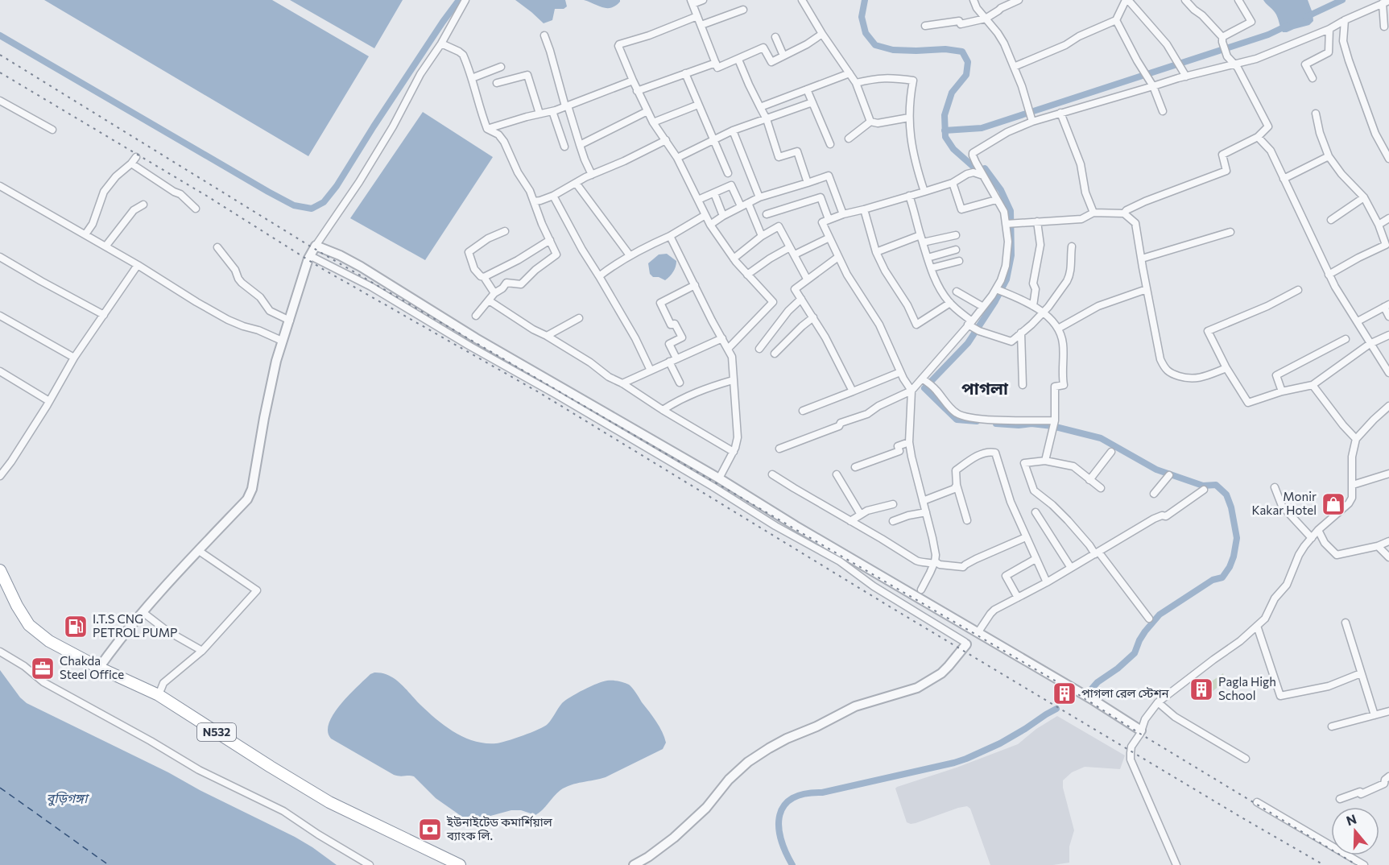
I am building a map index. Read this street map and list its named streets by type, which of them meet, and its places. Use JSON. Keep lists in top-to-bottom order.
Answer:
{
  "streets": {
    "highway": ["N532"]
  },
  "districts": ["পাগলা"],
  "water": ["বুড়িগঙ্গা"],
  "places": {
    "shop": ["Monir Kakar Hotel"],
    "fuel station": ["I.T.S CNG PETROL PUMP"],
    "office": ["Chakda Steel Office"],
    "building": ["Pagla High School", "পাগলা রেল স্টেশন"],
    "bank": ["ইউনাইটেড কমার্শিয়াল ব্যাংক লি."]
  },
  "north": "top"
}
